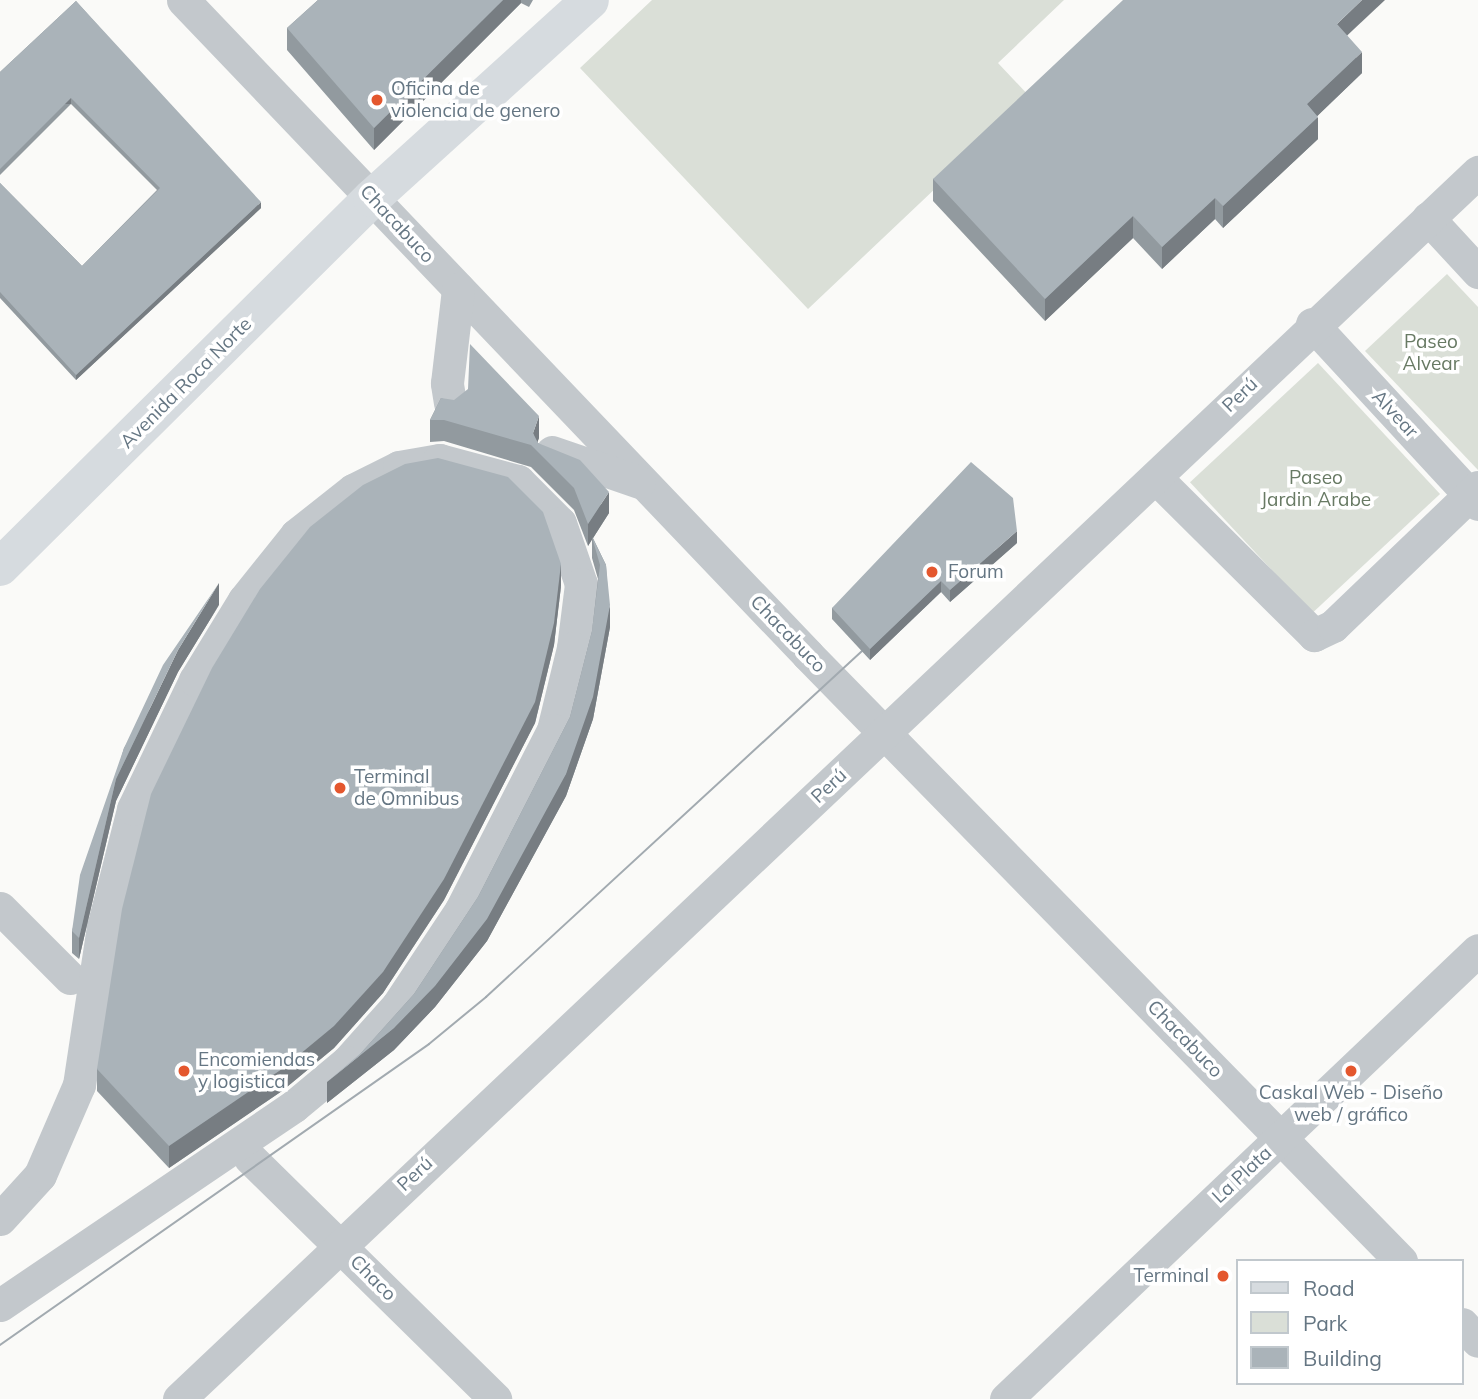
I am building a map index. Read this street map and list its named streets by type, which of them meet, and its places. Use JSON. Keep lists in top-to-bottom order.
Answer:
{
  "streets": {
    "main road": ["Avenida Roca Norte"],
    "street": [
      "Chacabuco",
      "Perú",
      "Alvear",
      "La Plata",
      "Chaco"
    ]
  },
  "crossings": [
    ["Chacabuco", "Avenida Roca Norte"],
    ["Chacabuco", "Perú"],
    ["Chacabuco", "La Plata"],
    ["Perú", "Alvear"],
    ["Perú", "Chaco"]
  ],
  "parks": ["Paseo Alvear", "Paseo Jardin Arabe"],
  "places": [
    "Oficina de violencia de genero",
    "Forum",
    "Terminal de Omnibus",
    "Encomiendas y logistica",
    "Caskal Web - Diseño web / gráfico",
    "Terminal"
  ],
  "legend": ["Road", "Park", "Building"]
}
